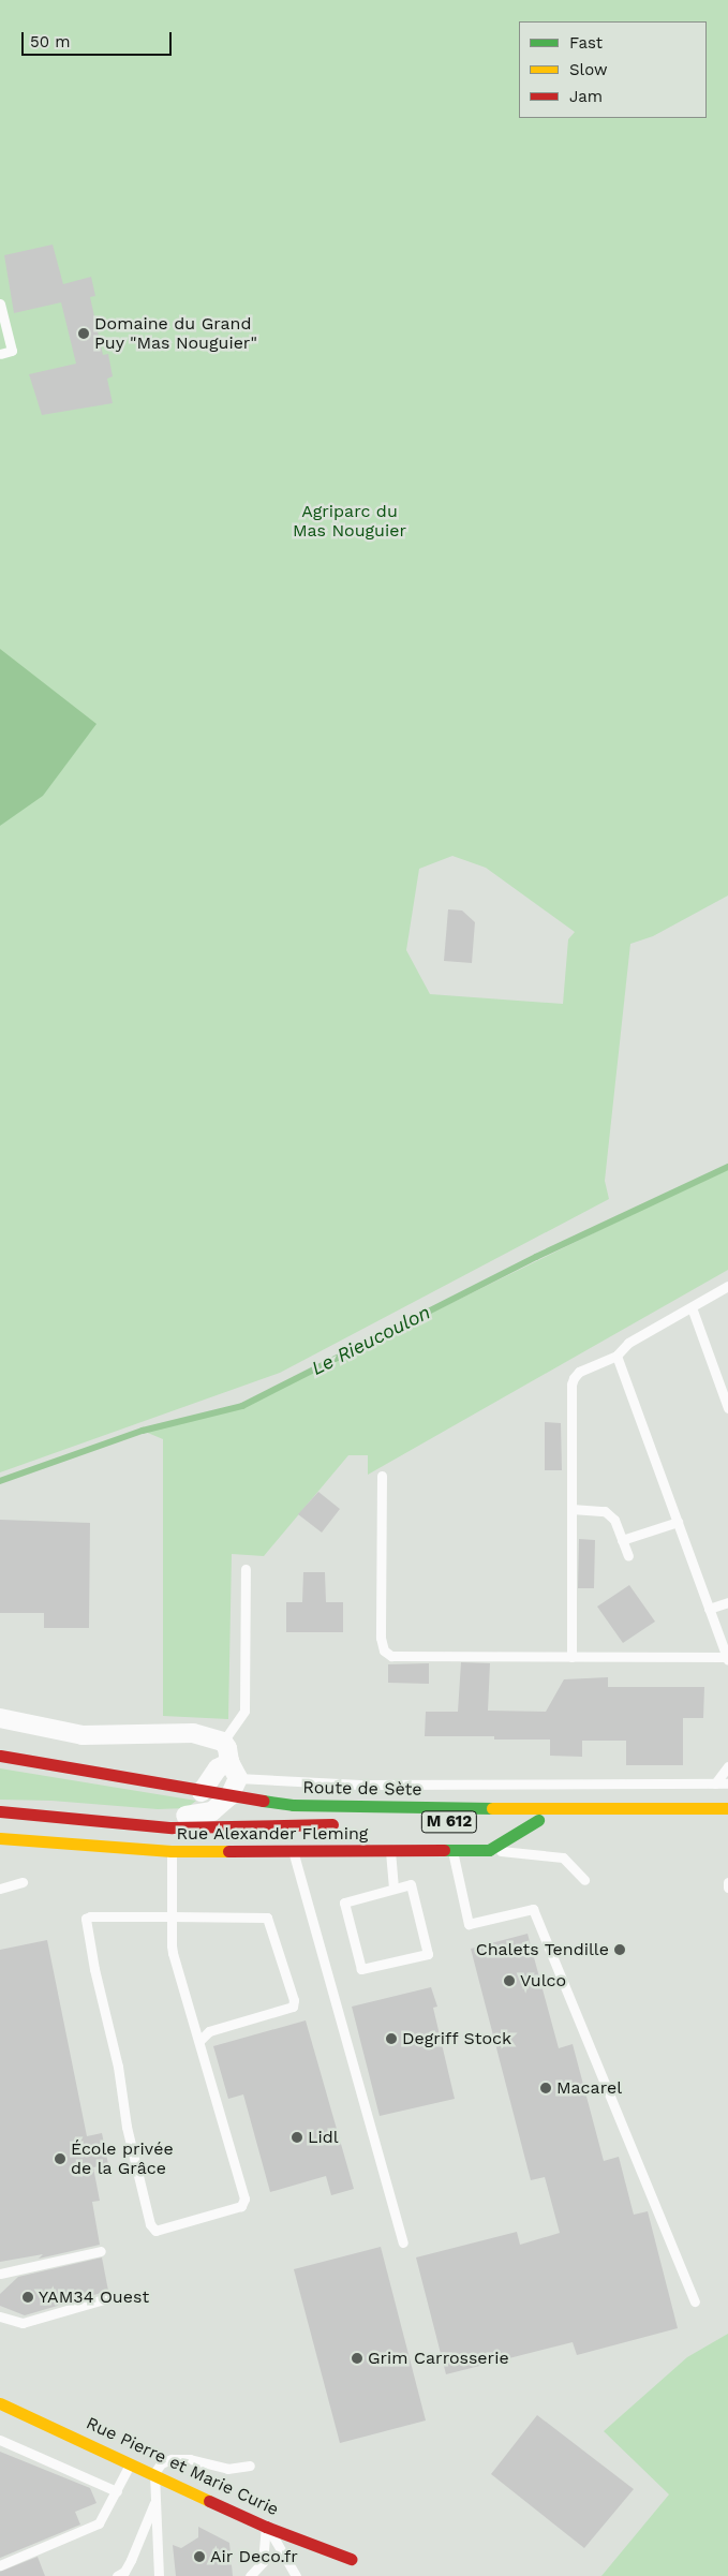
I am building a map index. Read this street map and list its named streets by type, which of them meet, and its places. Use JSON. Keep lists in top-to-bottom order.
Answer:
{
  "streets": {
    "main road": [
      "Route de Sète",
      "M 612",
      "Rue Alexander Fleming",
      "Rue Pierre et Marie Curie"
    ]
  },
  "crossings": [
    ["M 612", "Rue Alexander Fleming"]
  ],
  "water": ["Le Rieucoulon"],
  "parks": ["Agriparc du Mas Nouguier"],
  "places": [
    "Domaine du Grand Puy \"Mas Nouguier\"",
    "Chalets Tendille",
    "Vulco",
    "Degriff Stock",
    "Macarel",
    "Lidl",
    "École privée de la Grâce",
    "YAM34 Ouest",
    "Grim Carrosserie",
    "Air Deco.fr"
  ],
  "legend": ["Fast", "Slow", "Jam"],
  "scale_bar": "50 m"
}
